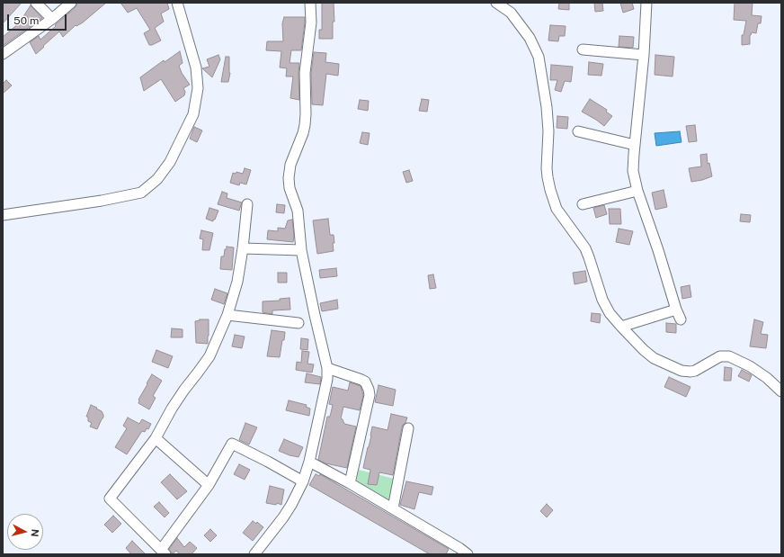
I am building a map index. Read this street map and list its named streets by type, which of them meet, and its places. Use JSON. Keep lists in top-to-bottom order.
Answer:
{
  "scale_bar": "50 m",
  "north": "right"
}
